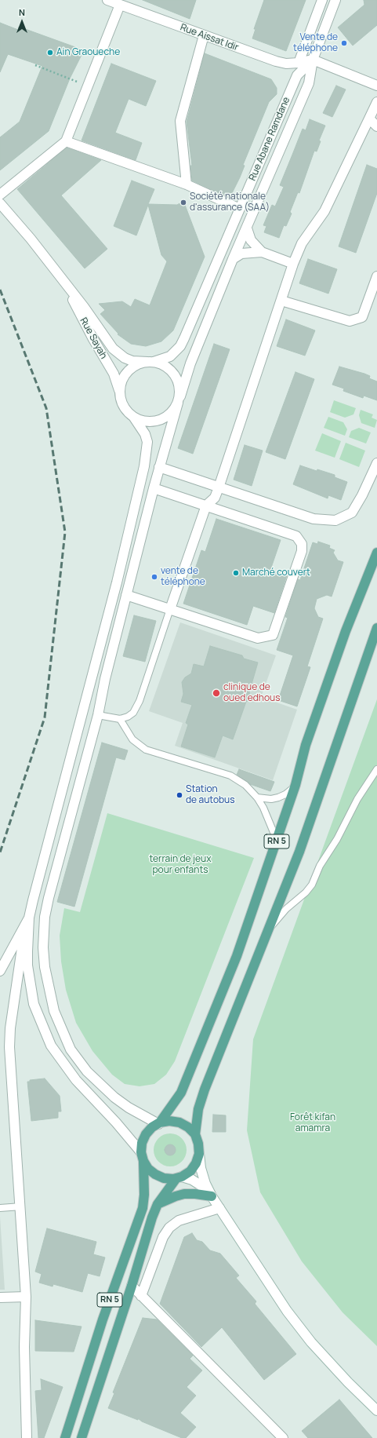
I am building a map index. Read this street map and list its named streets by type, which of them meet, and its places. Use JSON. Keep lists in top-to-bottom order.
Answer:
{
  "streets": {
    "main road": ["RN 5"],
    "street": ["Rue Aissat Idir", "Rue Abane Ramdane", "Rue Sayah"]
  },
  "crossings": [
    ["Rue Aissat Idir", "Rue Abane Ramdane"],
    ["Rue Abane Ramdane", "Rue Sayah"]
  ],
  "parks": ["terrain de jeux pour enfants", "Forêt kifan amamra"],
  "places": [
    "Vente de téléphone",
    "Ain Graoueche",
    "Société nationale d'assurance (SAA)",
    "Marché couvert",
    "vente de téléphone",
    "clinique de oued edhous",
    "Station de autobus"
  ],
  "north": "top"
}
